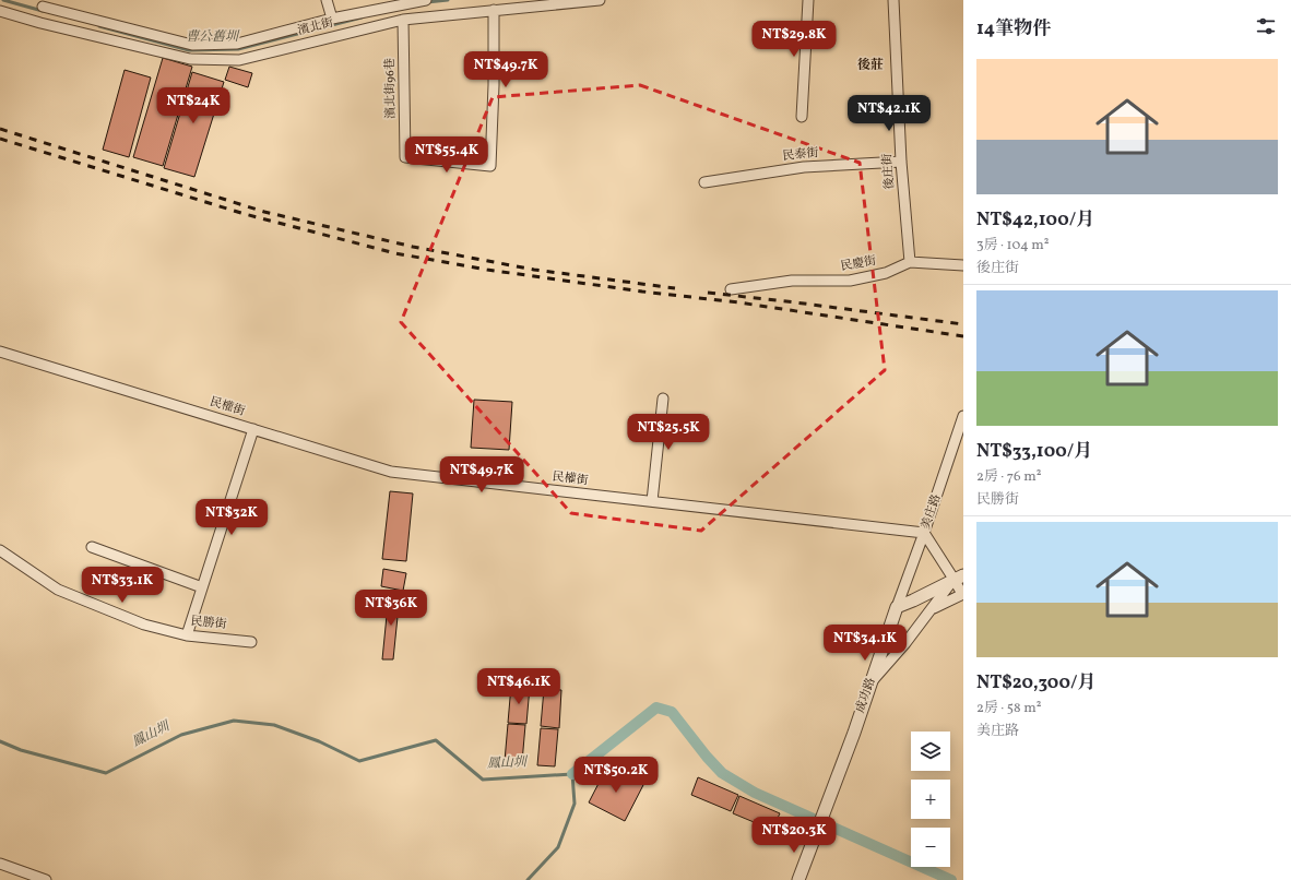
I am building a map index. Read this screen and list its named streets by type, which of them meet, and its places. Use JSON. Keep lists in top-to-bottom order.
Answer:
{
  "streets": {
    "street": [
      "濱北街",
      "濱北街96巷",
      "民泰街",
      "後庄街",
      "民慶街",
      "民權街",
      "美庄路",
      "民勝街",
      "成功路"
    ]
  },
  "crossings": [
    ["濱北街", "濱北街96巷"],
    ["民泰街", "後庄街"],
    ["後庄街", "民慶街"],
    ["民權街", "美庄路"],
    ["美庄路", "成功路"]
  ],
  "districts": ["後莊"],
  "water": ["曹公舊圳", "鳳山圳"],
  "page": {
    "heading": "14筆物件",
    "price": [
      "NT$29.8K",
      "NT$49.7K",
      "NT$24K",
      "NT$42.1K",
      "NT$55.4K",
      "NT$25.5K",
      "NT$49.7K",
      "NT$32K",
      "NT$33.1K",
      "NT$36K",
      "NT$34.1K",
      "NT$46.1K",
      "NT$50.2K",
      "NT$20.3K"
    ],
    "list": [
      {
        "name": "NT$42,100/月",
        "note": "3房 · 104 m² · 後庄街"
      },
      {
        "name": "NT$33,100/月",
        "note": "2房 · 76 m² · 民勝街"
      },
      {
        "name": "NT$20,300/月",
        "note": "2房 · 58 m² · 美庄路"
      }
    ],
    "map_buttons": ["+", "−"]
  }
}
